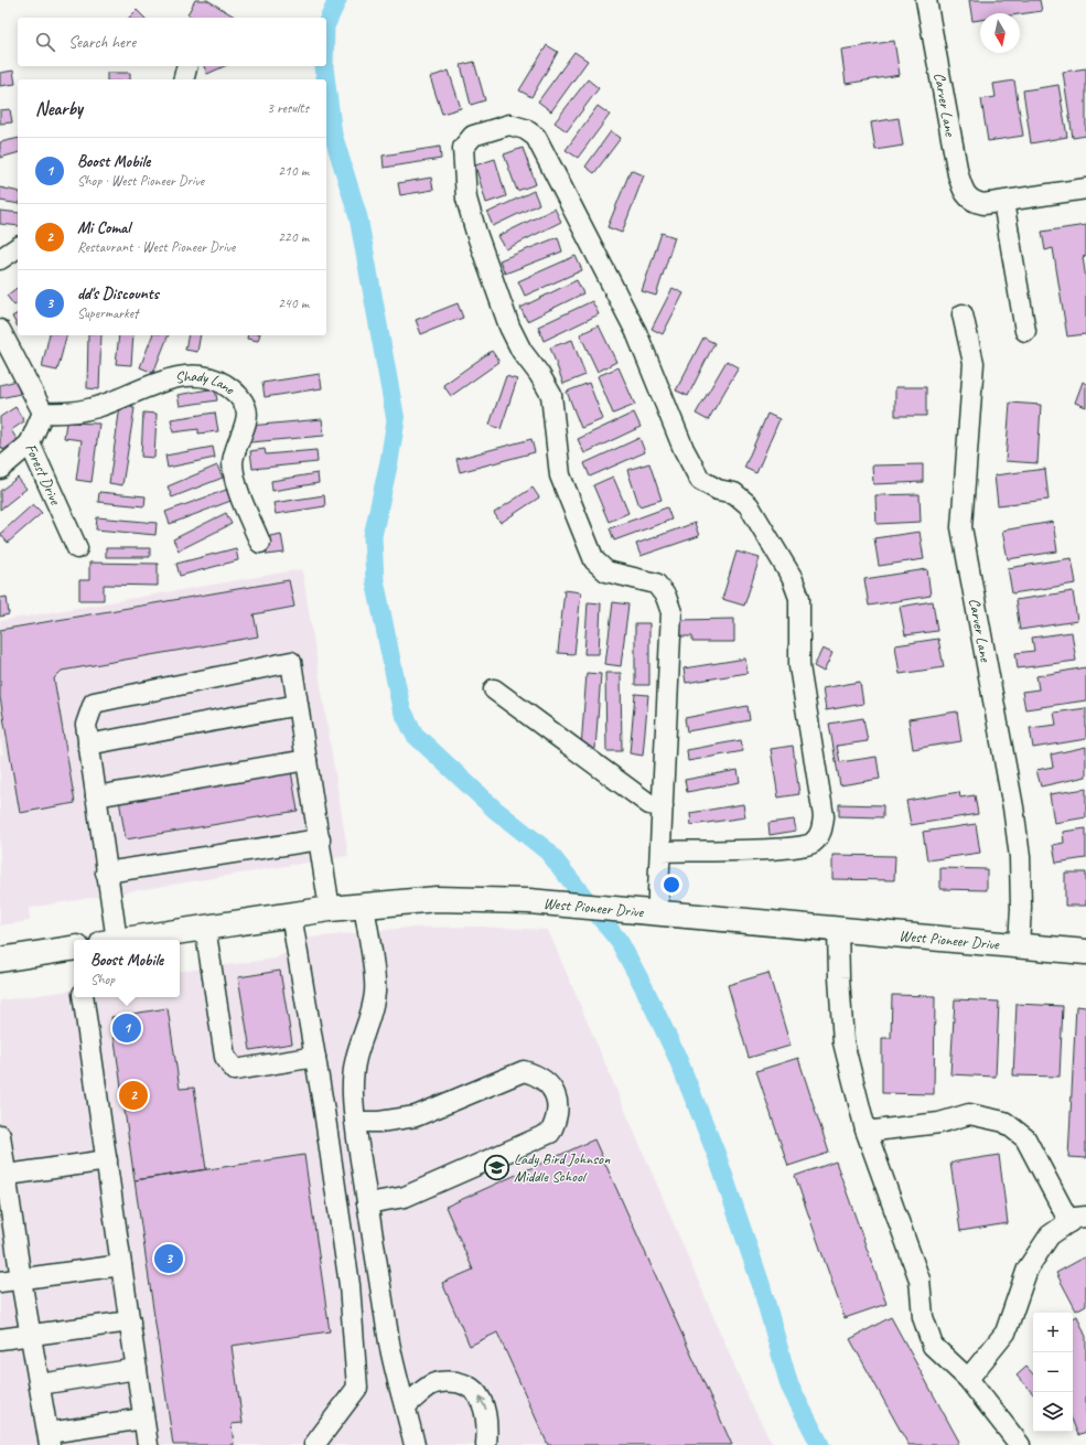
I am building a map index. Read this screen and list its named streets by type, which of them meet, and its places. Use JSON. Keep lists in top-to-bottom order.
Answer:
{
  "streets": {
    "main road": ["West Pioneer Drive"],
    "street": ["Carver Lane", "Shady Lane", "Forest Drive"]
  },
  "crossings": [
    ["Carver Lane", "West Pioneer Drive"],
    ["Shady Lane", "Forest Drive"]
  ],
  "places": {
    "school or university": ["Lady Bird Johnson Middle School"]
  },
  "north": "bottom",
  "page": {
    "search": "Search here",
    "heading": ["Nearby", "3 results"],
    "list": [
      {
        "mark": "1",
        "name": "Boost Mobile",
        "note": "Shop · West Pioneer Drive",
        "value": "210 m"
      },
      {
        "mark": "2",
        "name": "Mi Comal",
        "note": "Restaurant · West Pioneer Drive",
        "value": "220 m"
      },
      {
        "mark": "3",
        "name": "dd's Discounts",
        "note": "Supermarket",
        "value": "240 m"
      }
    ],
    "popup": ["Boost Mobile", "Shop"],
    "pins": ["1", "2", "3"],
    "map_buttons": ["+", "−"]
  }
}
